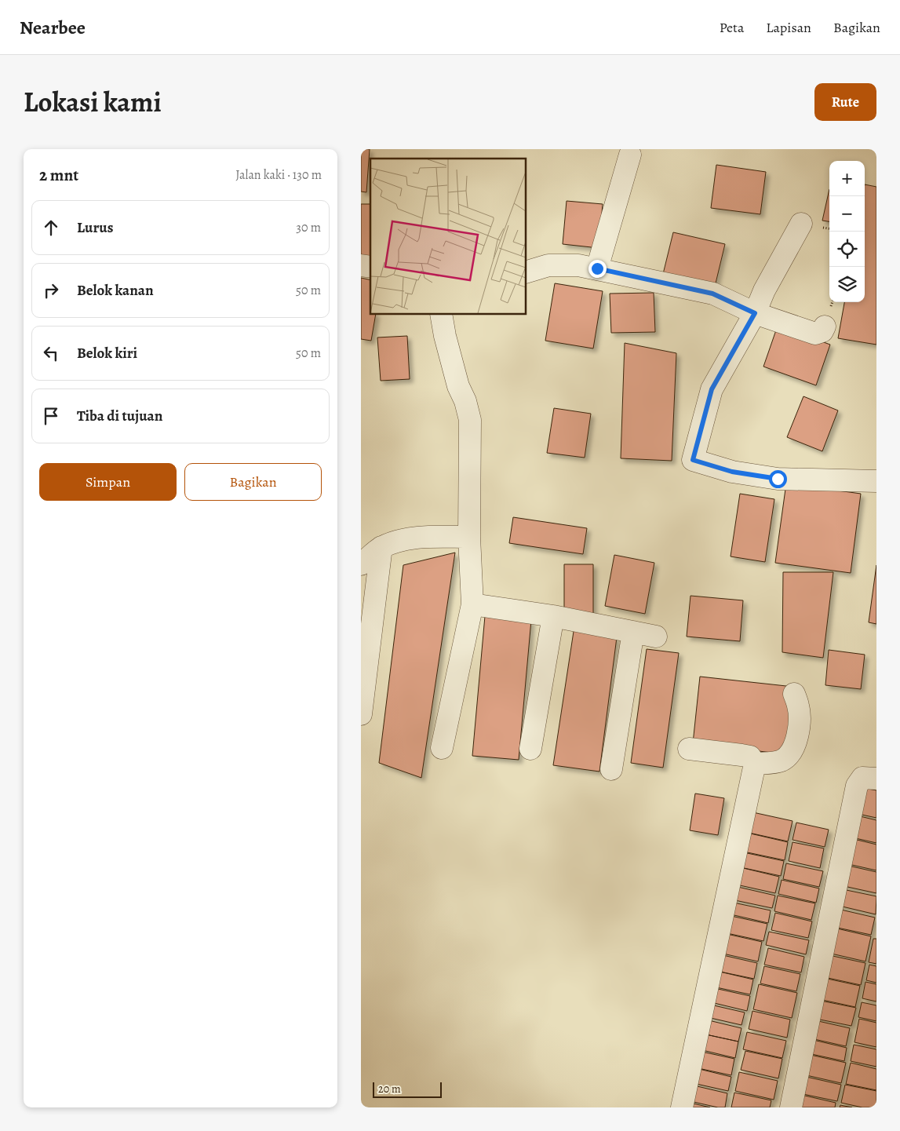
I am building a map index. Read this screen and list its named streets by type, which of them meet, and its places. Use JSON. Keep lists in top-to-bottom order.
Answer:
{
  "scale_bar": "20 m",
  "page": {
    "header": "Nearbee",
    "nav": ["Peta", "Lapisan", "Bagikan"],
    "title": "Lokasi kami",
    "buttons": [
      "Rute",
      ["Simpan", "Bagikan"]
    ],
    "heading": ["2 mnt", "Jalan kaki · 130 m"],
    "map_buttons": ["+", "−"],
    "list": [
      ["Lurus", "30 m"],
      ["Belok kanan", "50 m"],
      ["Belok kiri", "50 m"],
      "Tiba di tujuan"
    ],
    "scale": "20 m"
  }
}
